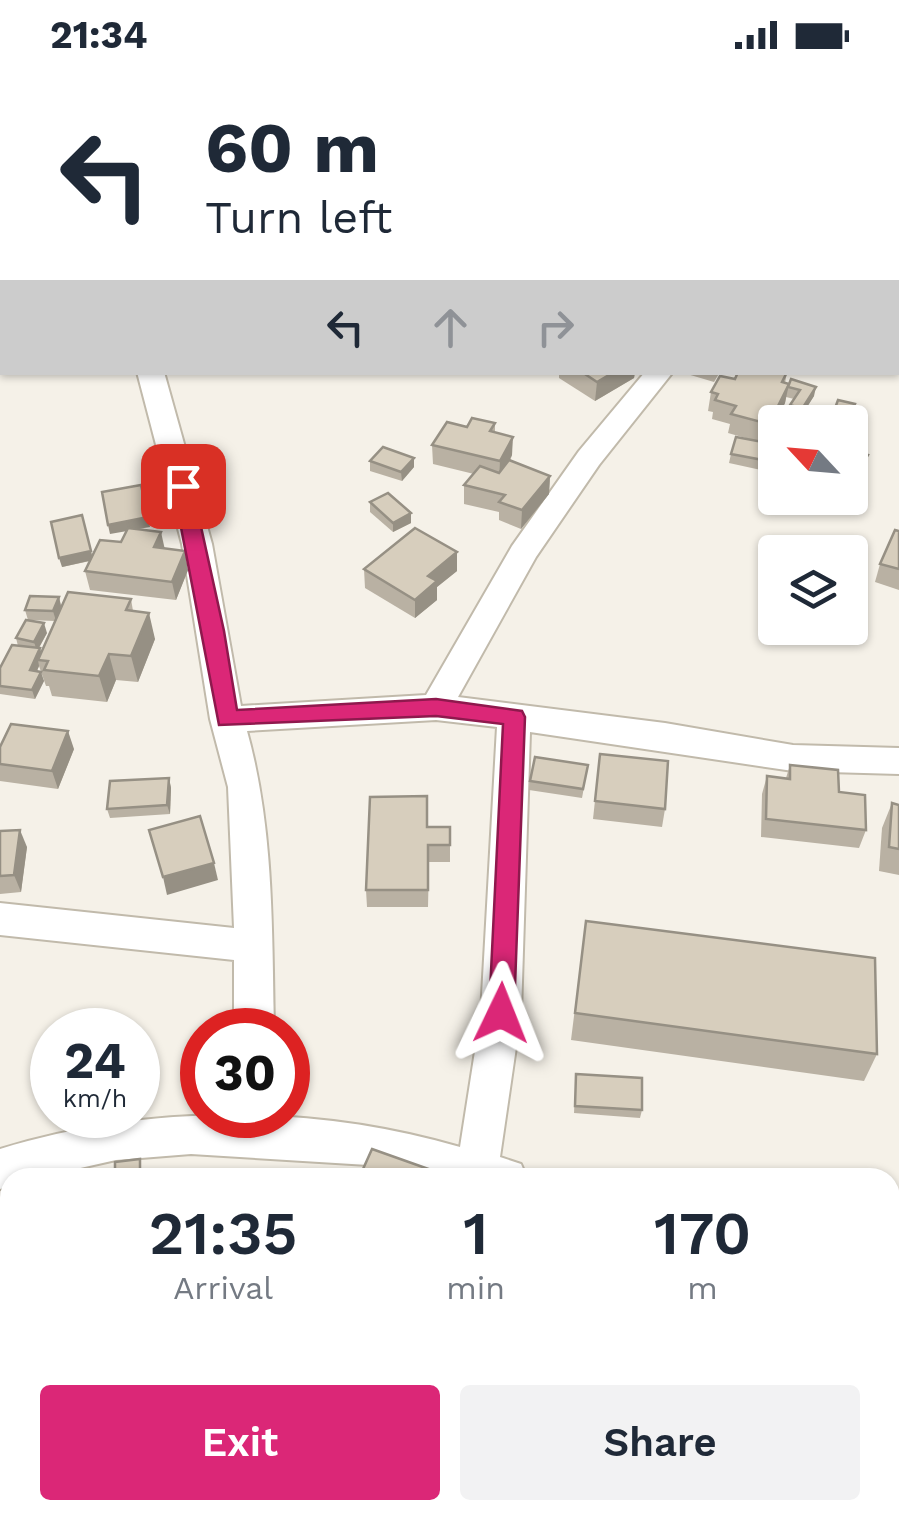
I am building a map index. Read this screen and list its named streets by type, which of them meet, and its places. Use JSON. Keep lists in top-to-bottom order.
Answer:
{
  "north": "top left",
  "page": {
    "status": "21:34",
    "turn": ["60 m", "Turn left"],
    "speed": "24 km/h",
    "limit": "30",
    "eta": [
      "21:35",
      "Arrival",
      "1",
      "min",
      "170",
      "m"
    ],
    "buttons": ["Exit", "Share"]
  }
}
